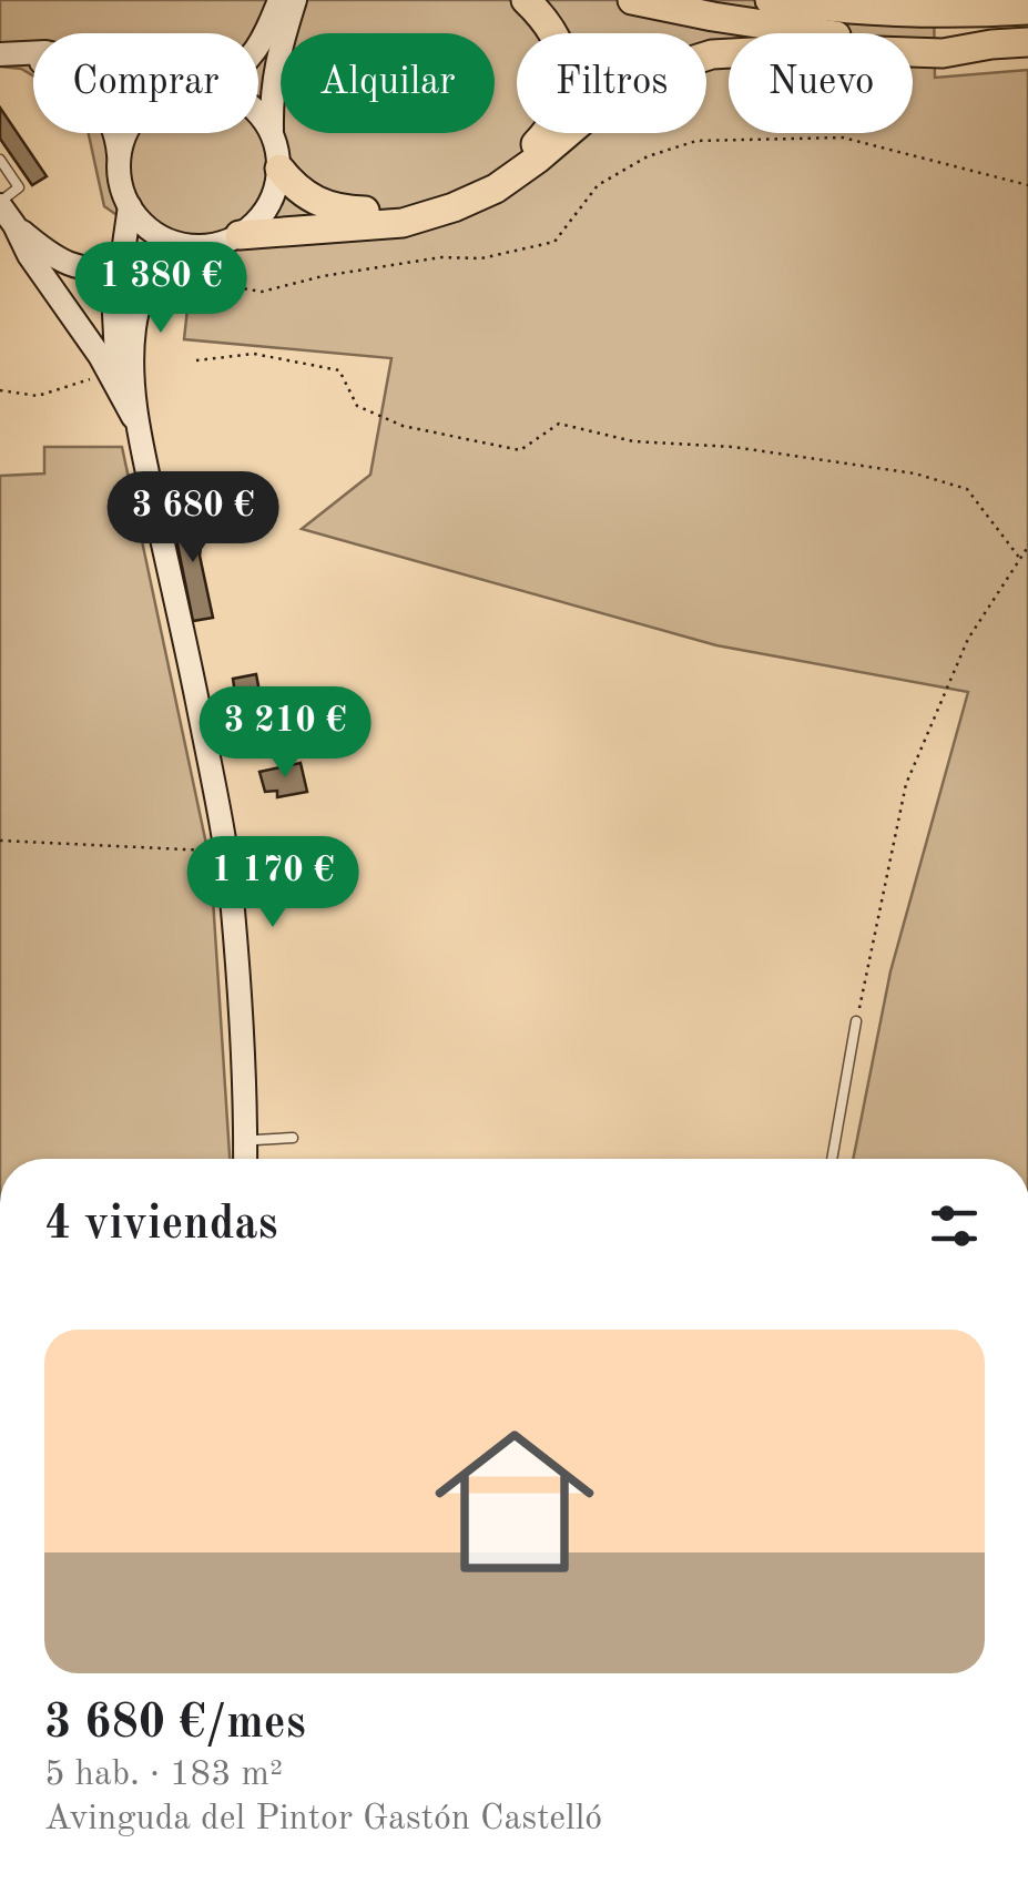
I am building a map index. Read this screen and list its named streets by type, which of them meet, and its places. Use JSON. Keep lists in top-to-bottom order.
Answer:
{
  "page": {
    "chip": [
      "Comprar",
      "Alquilar",
      "Filtros",
      "Nuevo"
    ],
    "price": [
      "1 380 €",
      "3 680 €",
      "3 210 €",
      "1 170 €"
    ],
    "heading": "4 viviendas",
    "list": [
      {
        "name": "3 680 €/mes",
        "note": "5 hab. · 183 m² · Avinguda del Pintor Gastón Castelló"
      }
    ]
  }
}
